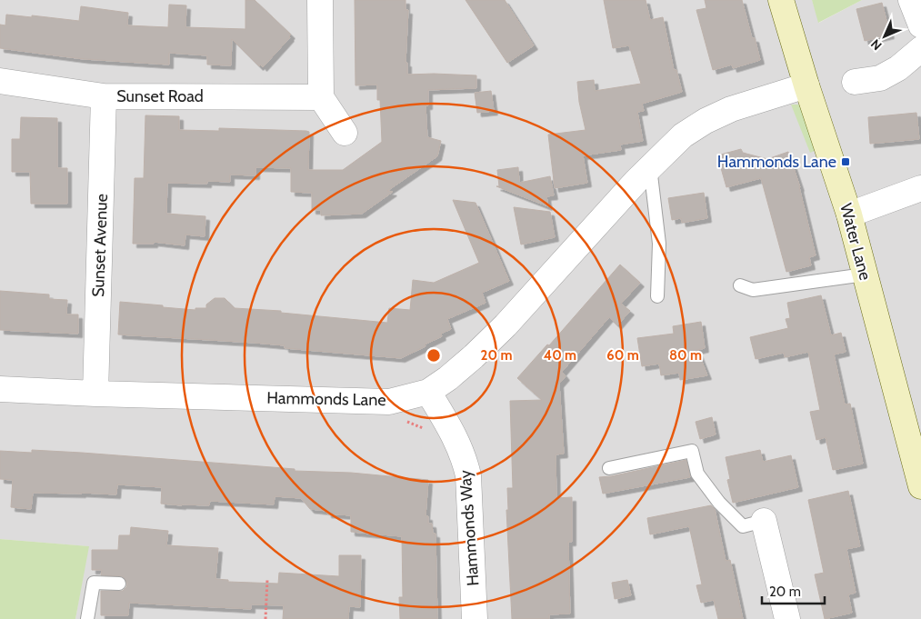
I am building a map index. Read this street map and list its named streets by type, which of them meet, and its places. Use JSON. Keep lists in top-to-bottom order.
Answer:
{
  "streets": {
    "street": [
      "Sunset Road",
      "Water Lane",
      "Sunset Avenue",
      "Hammonds Lane",
      "Hammonds Way"
    ]
  },
  "crossings": [
    ["Sunset Road", "Sunset Avenue"],
    ["Water Lane", "Hammonds Lane"],
    ["Sunset Avenue", "Hammonds Lane"],
    ["Hammonds Lane", "Hammonds Way"]
  ],
  "places": {
    "transit": ["Hammonds Lane"]
  },
  "scale_bar": "20 m",
  "north": "bottom left",
  "rings": [
    "20 m",
    "40 m",
    "60 m",
    "80 m"
  ]
}
